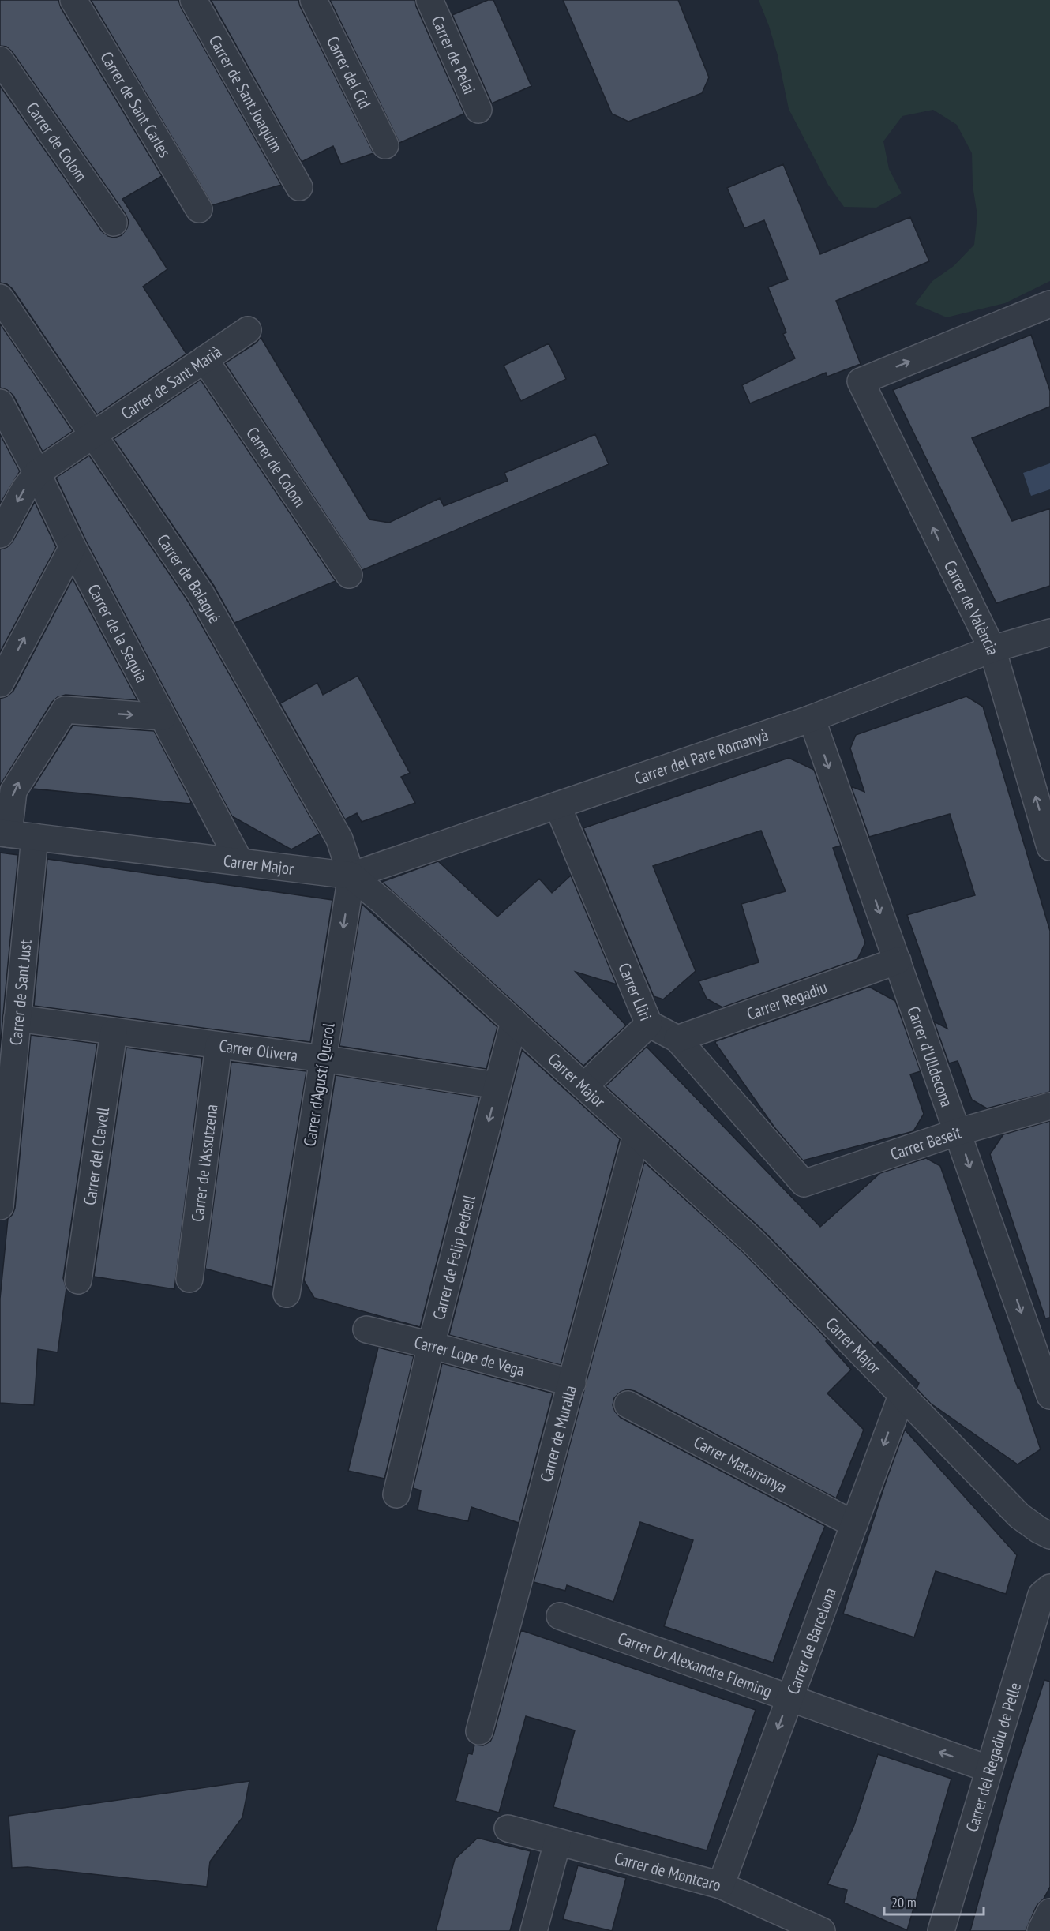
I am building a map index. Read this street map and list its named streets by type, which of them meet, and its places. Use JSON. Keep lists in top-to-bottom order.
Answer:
{
  "streets": {
    "street": [
      "Carrer de Pelai",
      "Carrer del Cid",
      "Carrer de Sant Joaquim",
      "Carrer de Sant Carles",
      "Carrer de Colom",
      "Carrer de Sant Marià",
      "Carrer de Balagué",
      "Carrer de València",
      "Carrer de la Sequia",
      "Carrer del Pare Romanyà",
      "Carrer Major",
      "Carrer Lliri",
      "Carrer de Sant Just",
      "Carrer Regadiu",
      "Carrer Olivera",
      "Carrer d'Ulldecona",
      "Carrer d'Agustí Querol",
      "Carrer Beseit",
      "Carrer del Clavell",
      "Carrer de l'Assutzena",
      "Carrer de Felip Pedrell",
      "Carrer Lope de Vega",
      "Carrer de Muralla",
      "Carrer Matarranya",
      "Carrer de Barcelona",
      "Carrer Dr Alexandre Fleming",
      "Carrer del Regadiu de Pelle",
      "Carrer de Montcaro"
    ]
  },
  "crossings": [
    ["Carrer de Colom", "Carrer de Sant Marià"],
    ["Carrer de Sant Marià", "Carrer de Balagué"],
    ["Carrer de Sant Marià", "Carrer de la Sequia"],
    ["Carrer de Balagué", "Carrer del Pare Romanyà"],
    ["Carrer de Balagué", "Carrer Major"],
    ["Carrer de Balagué", "Carrer d'Agustí Querol"],
    ["Carrer de València", "Carrer del Pare Romanyà"],
    ["Carrer de la Sequia", "Carrer Major"],
    ["Carrer del Pare Romanyà", "Carrer Major"],
    ["Carrer del Pare Romanyà", "Carrer Lliri"],
    ["Carrer del Pare Romanyà", "Carrer d'Ulldecona"],
    ["Carrer del Pare Romanyà", "Carrer d'Agustí Querol"],
    ["Carrer Major", "Carrer de Sant Just"],
    ["Carrer Major", "Carrer d'Agustí Querol"],
    ["Carrer Major", "Carrer de Felip Pedrell"],
    ["Carrer Major", "Carrer de Muralla"],
    ["Carrer Major", "Carrer de Barcelona"],
    ["Carrer Lliri", "Carrer Regadiu"],
    ["Carrer Lliri", "Carrer Beseit"],
    ["Carrer de Sant Just", "Carrer Olivera"],
    ["Carrer Regadiu", "Carrer d'Ulldecona"],
    ["Carrer Olivera", "Carrer d'Agustí Querol"],
    ["Carrer Olivera", "Carrer del Clavell"],
    ["Carrer Olivera", "Carrer de l'Assutzena"],
    ["Carrer Olivera", "Carrer de Felip Pedrell"],
    ["Carrer d'Ulldecona", "Carrer Beseit"],
    ["Carrer de Felip Pedrell", "Carrer Lope de Vega"],
    ["Carrer Lope de Vega", "Carrer de Muralla"],
    ["Carrer Matarranya", "Carrer de Barcelona"],
    ["Carrer de Barcelona", "Carrer Dr Alexandre Fleming"],
    ["Carrer de Barcelona", "Carrer de Montcaro"],
    ["Carrer Dr Alexandre Fleming", "Carrer del Regadiu de Pelle"]
  ],
  "one_way": [
    "Carrer d'Ulldecona",
    "Carrer d'Agustí Querol",
    "Carrer de Felip Pedrell",
    "Carrer de Barcelona",
    "Carrer Dr Alexandre Fleming"
  ],
  "scale_bar": "20 m"
}
